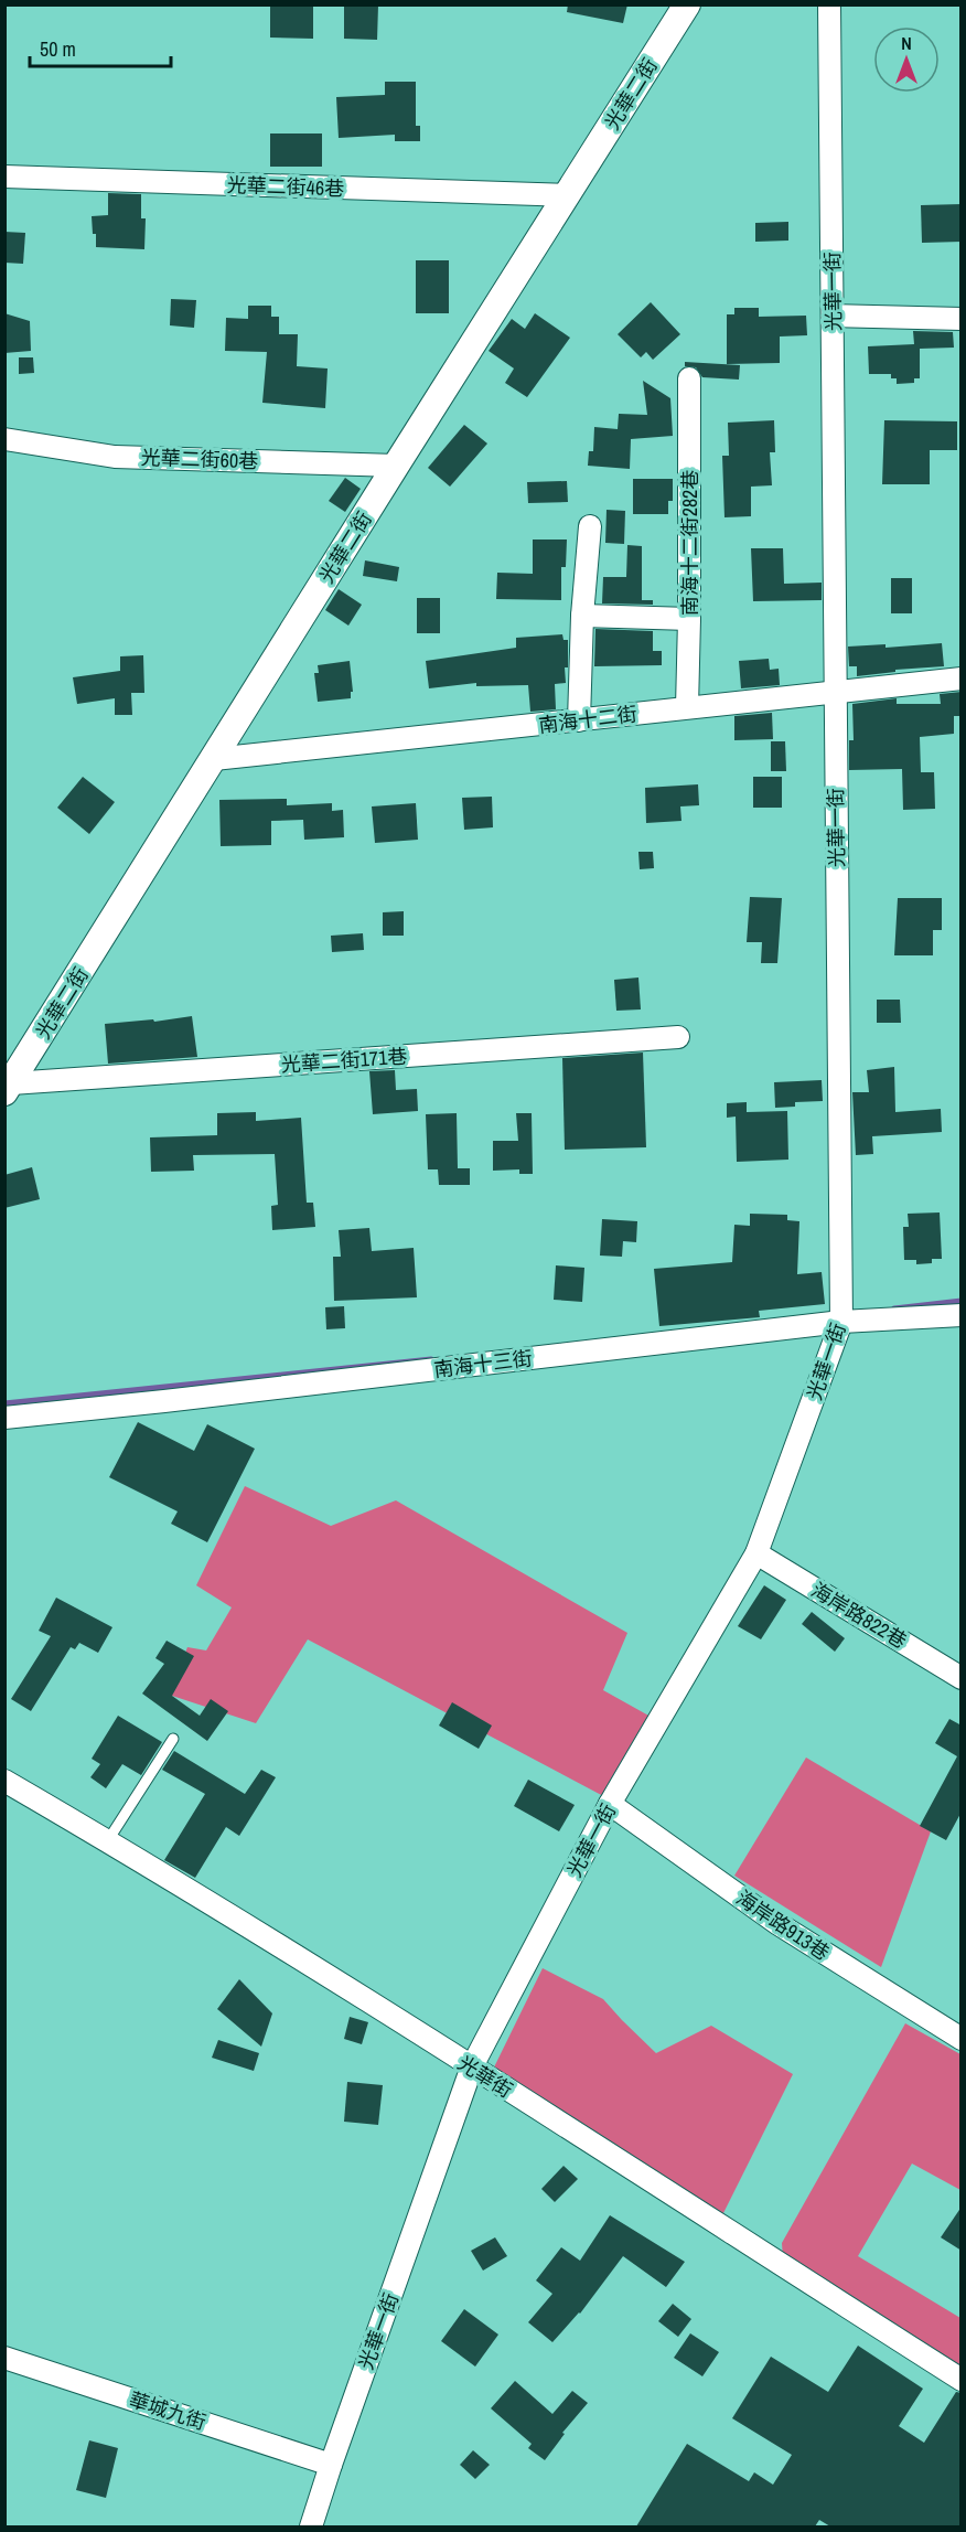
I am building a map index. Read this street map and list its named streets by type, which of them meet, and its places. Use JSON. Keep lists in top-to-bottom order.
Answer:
{
  "streets": {
    "street": [
      "光華二街",
      "光華二街46巷",
      "光華一街",
      "光華二街60巷",
      "南海十二街282巷",
      "南海十二街",
      "光華二街171巷",
      "南海十三街",
      "海岸路822巷",
      "海岸路913巷",
      "光華街",
      "華城九街"
    ]
  },
  "crossings": [
    ["光華二街", "光華二街46巷"],
    ["光華二街", "光華二街60巷"],
    ["光華二街", "南海十二街"],
    ["光華二街", "光華二街171巷"],
    ["光華一街", "南海十二街"],
    ["光華一街", "南海十三街"],
    ["光華一街", "海岸路822巷"],
    ["光華一街", "海岸路913巷"],
    ["光華一街", "光華街"],
    ["光華一街", "華城九街"],
    ["南海十二街282巷", "南海十二街"]
  ],
  "scale_bar": "50 m",
  "north": "top"
}
